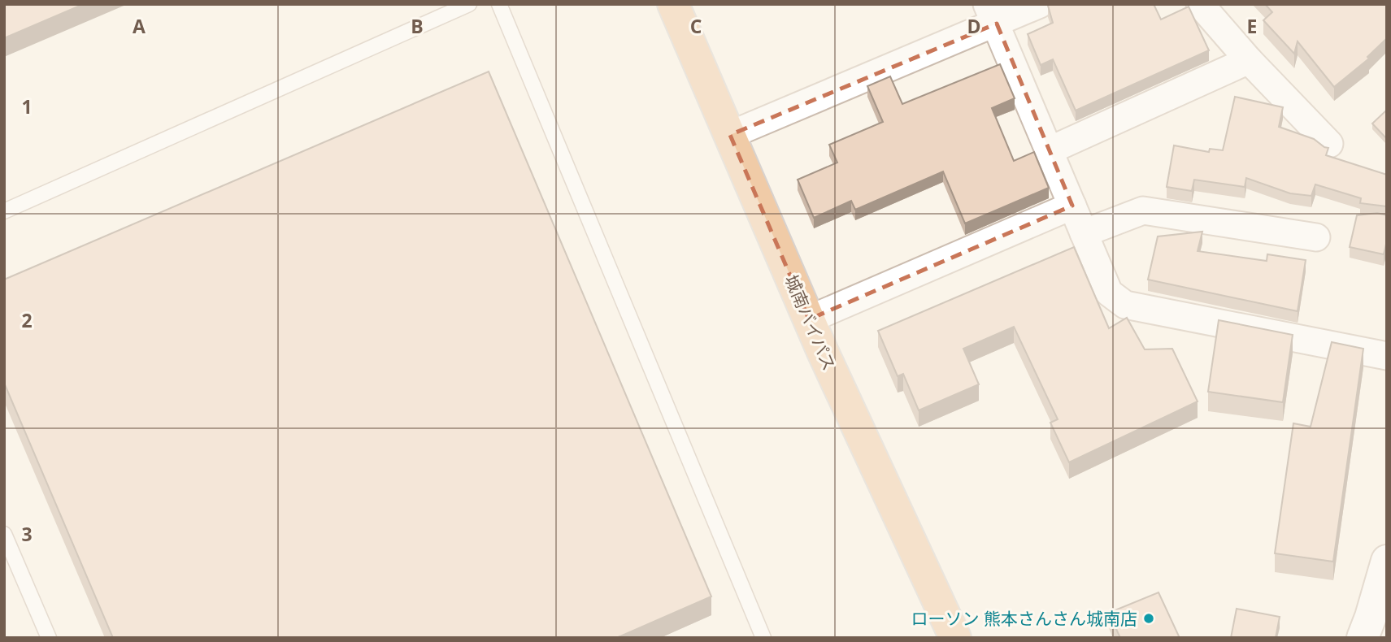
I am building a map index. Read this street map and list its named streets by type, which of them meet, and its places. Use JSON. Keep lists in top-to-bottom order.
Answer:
{
  "streets": {
    "highway": ["城南バイパス"]
  },
  "places": ["ローソン 熊本さんさん城南店"],
  "grid": {
    "columns": [
      "A",
      "B",
      "C",
      "D",
      "E"
    ],
    "rows": ["1", "2", "3"]
  }
}
